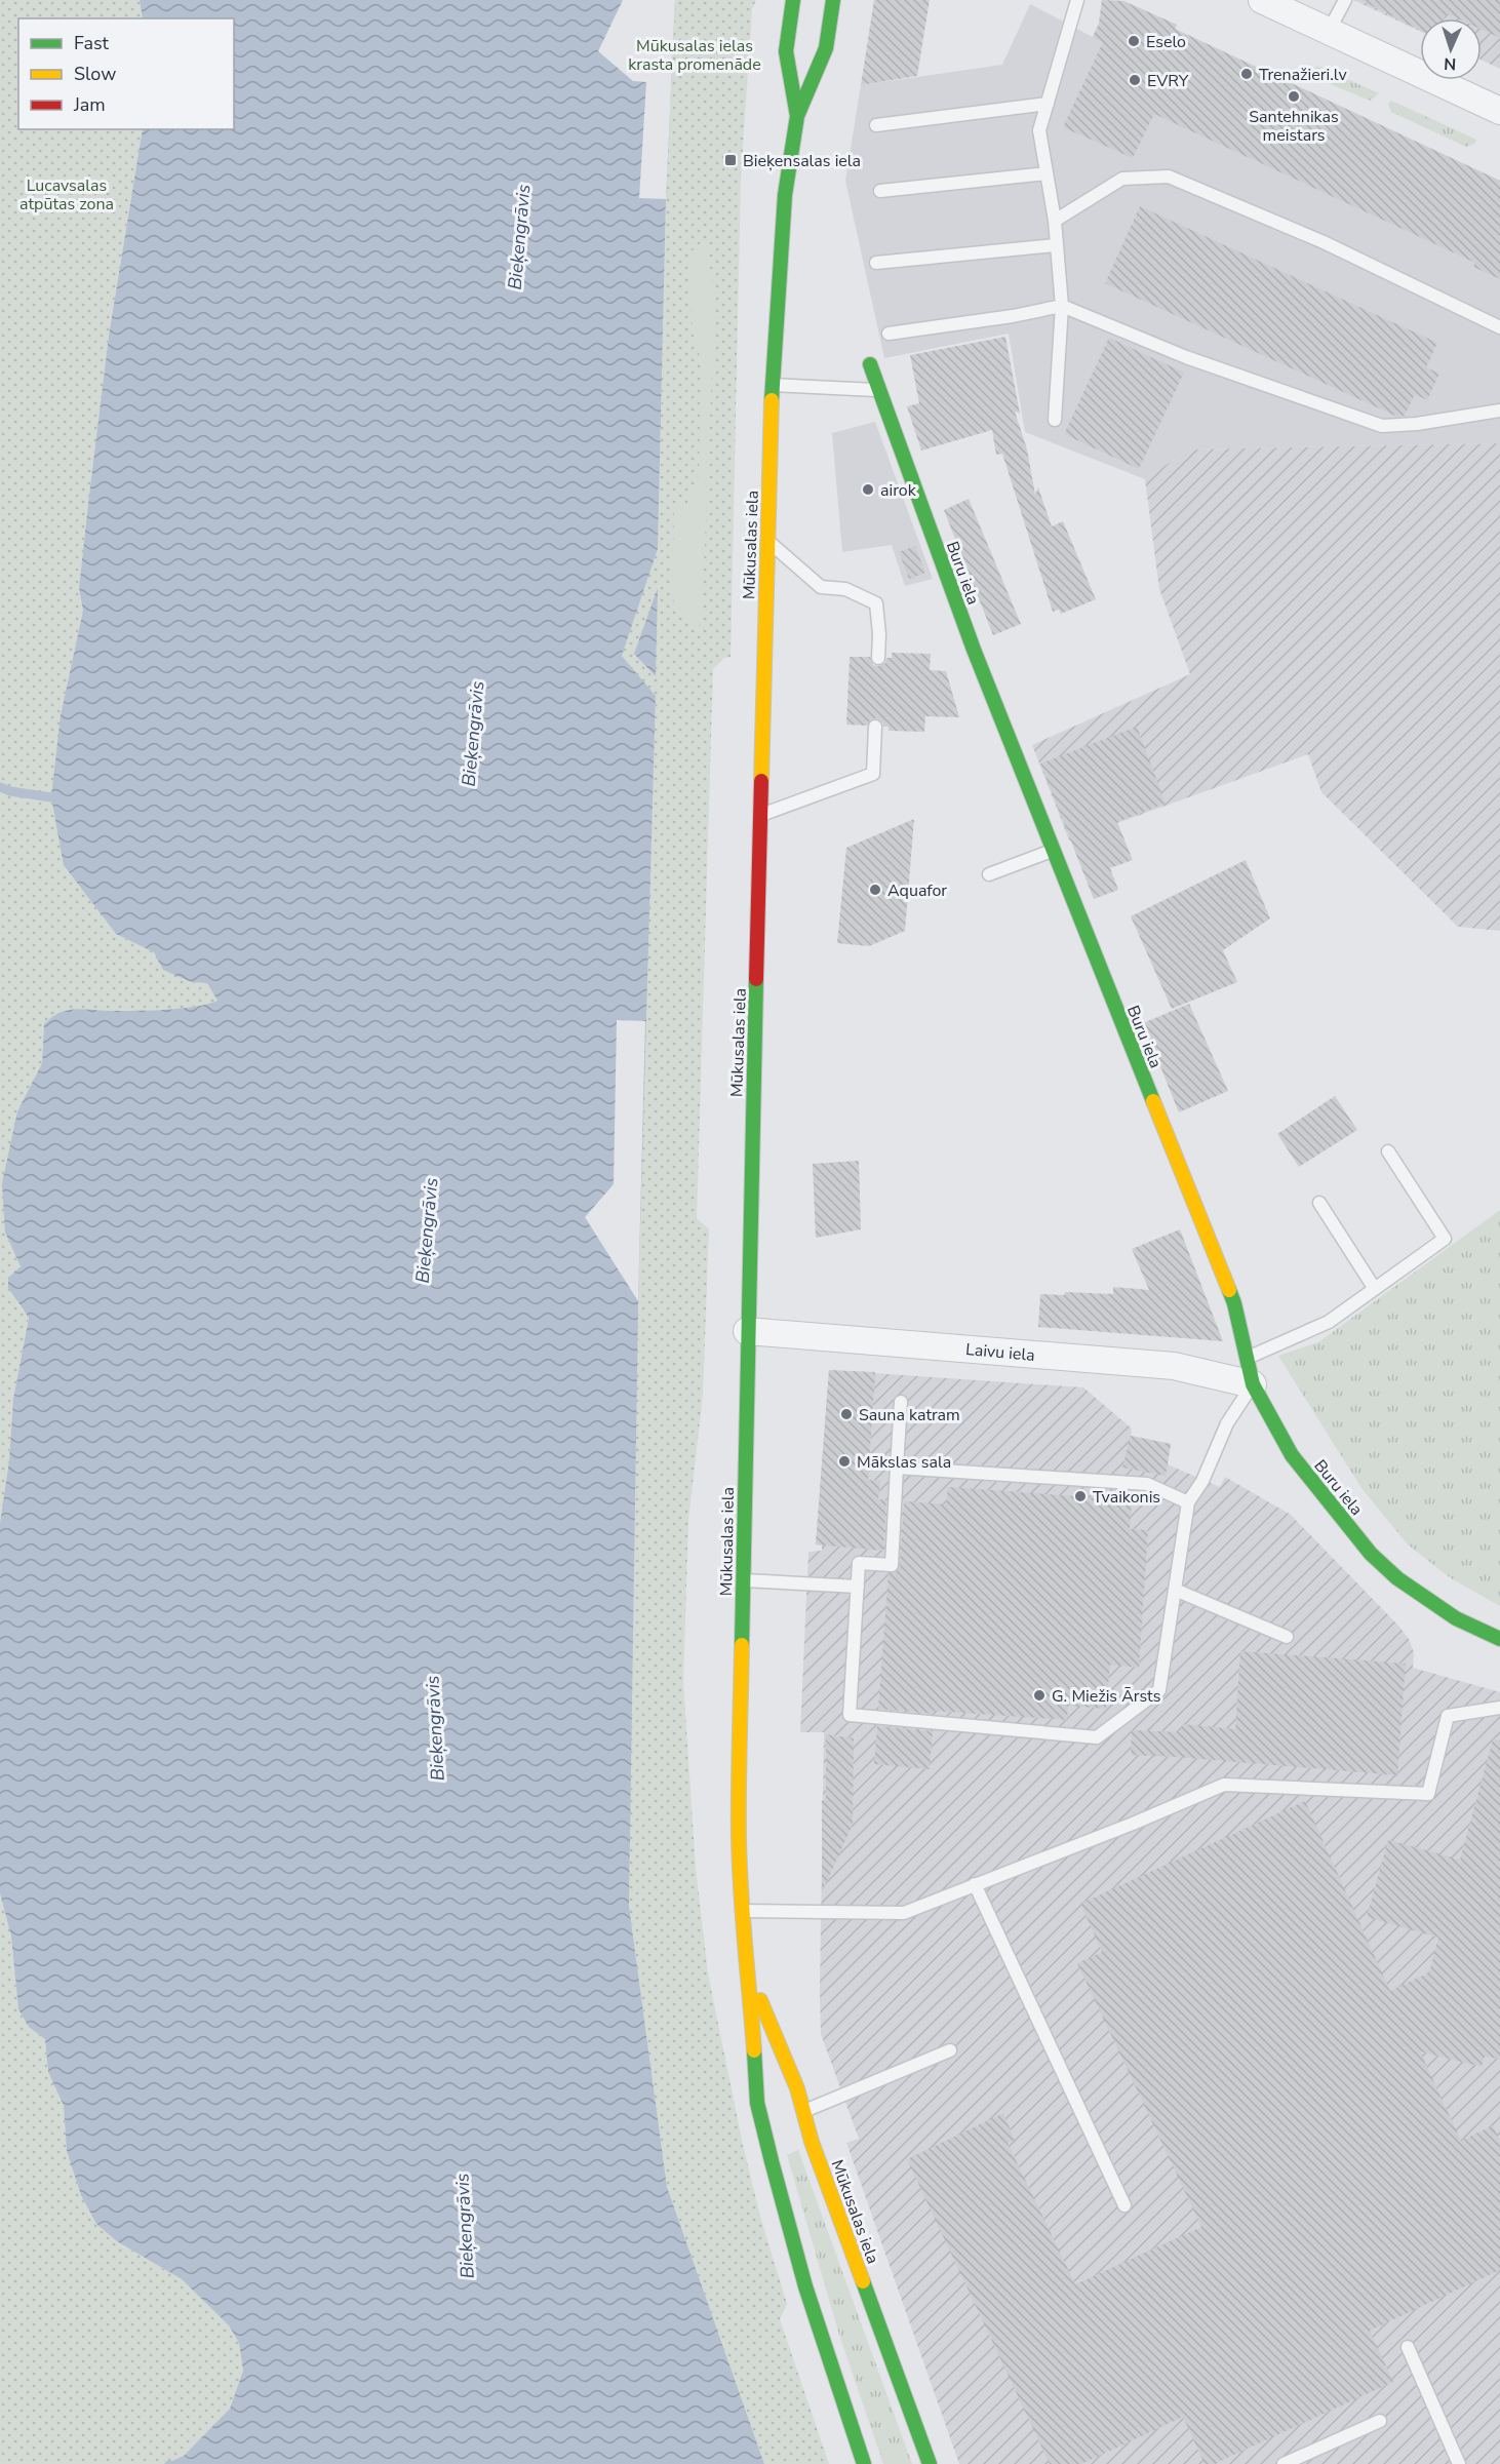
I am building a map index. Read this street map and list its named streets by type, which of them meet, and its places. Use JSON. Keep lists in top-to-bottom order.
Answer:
{
  "streets": {
    "main road": ["Mūkusalas iela", "Buru iela"],
    "street": ["Laivu iela"]
  },
  "crossings": [
    ["Mūkusalas iela", "Laivu iela"],
    ["Buru iela", "Laivu iela"]
  ],
  "water": ["Bieķengrāvis"],
  "parks": ["Mūkusalas ielas krasta promenāde", "Lucavsalas atpūtas zona"],
  "places": {
    "other": [
      "Eselo",
      "Trenažieri.lv",
      "EVRY",
      "Santehnikas meistars",
      "airok",
      "Aquafor",
      "Sauna katram",
      "Mākslas sala",
      "Tvaikonis",
      "G. Miežis Ārsts"
    ],
    "transit": ["Bieķensalas iela"]
  },
  "legend": ["Fast", "Slow", "Jam"],
  "north": "bottom"
}
